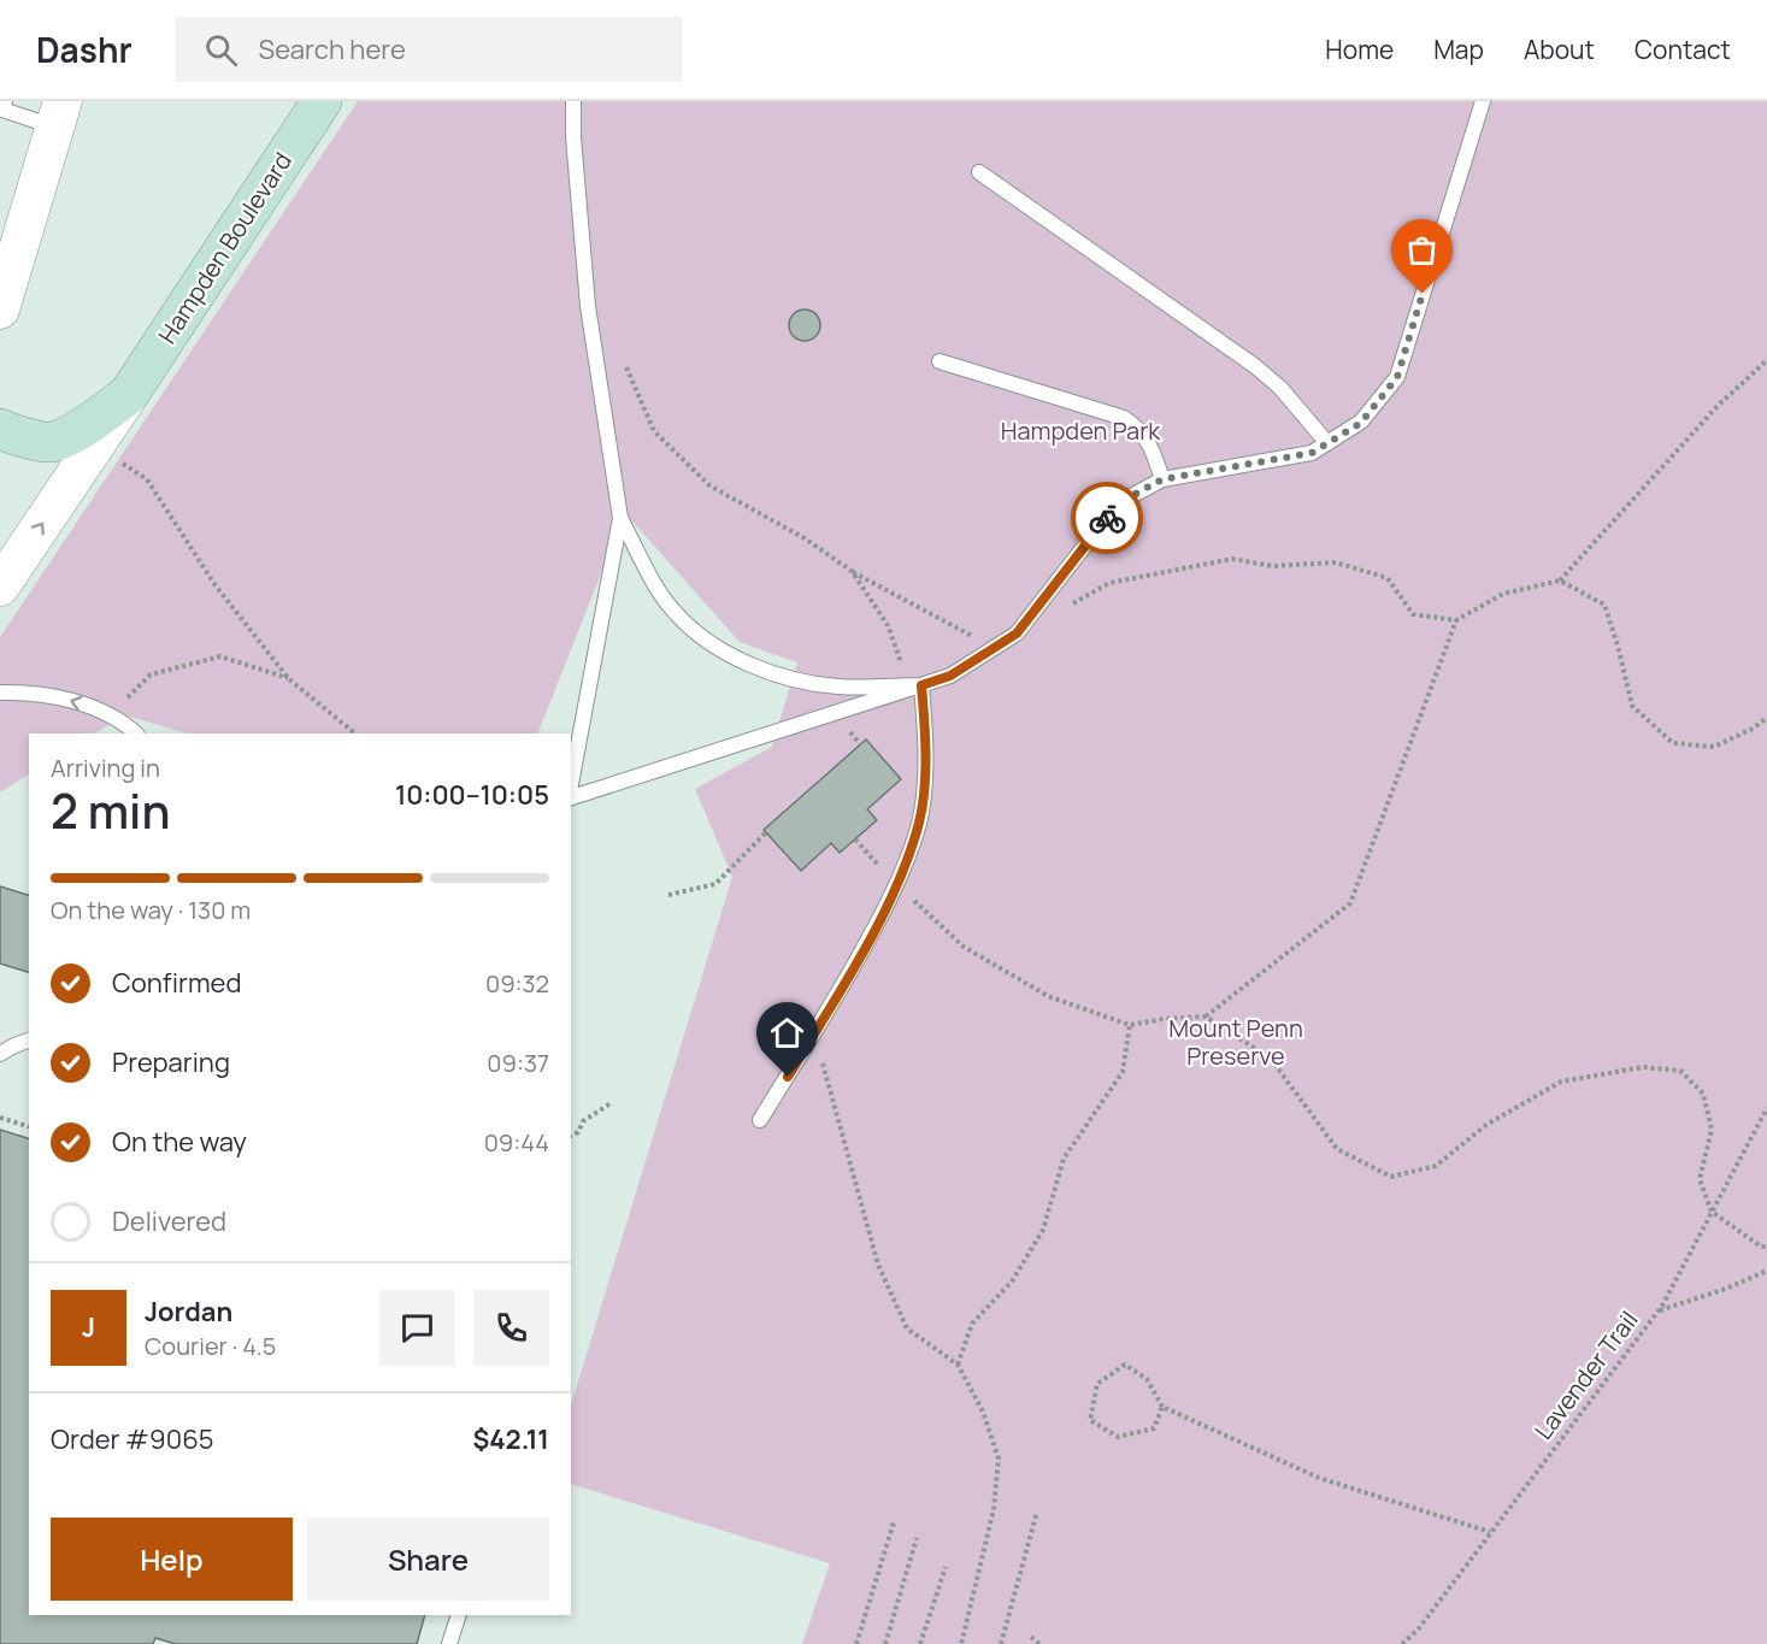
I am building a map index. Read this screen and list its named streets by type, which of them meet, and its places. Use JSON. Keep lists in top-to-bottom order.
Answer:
{
  "streets": {
    "main road": ["Hampden Boulevard"],
    "path": ["Lavender Trail"]
  },
  "parks": ["Hampden Park", "Mount Penn Preserve"],
  "page": {
    "header": "Dashr",
    "search": "Search here",
    "nav": [
      "Home",
      "Map",
      "About",
      "Contact"
    ],
    "heading": ["2 min", "Arriving in", "10:00–10:05"],
    "panel": [
      "Jordan",
      "Courier · 4.5",
      "Order #9065",
      "$42.11"
    ],
    "bar": "On the way · 130 m",
    "list": [
      ["Confirmed", "09:32"],
      ["Preparing", "09:37"],
      ["On the way", "09:44"],
      "Delivered"
    ],
    "round": "J",
    "buttons": ["Help", "Share"]
  }
}
